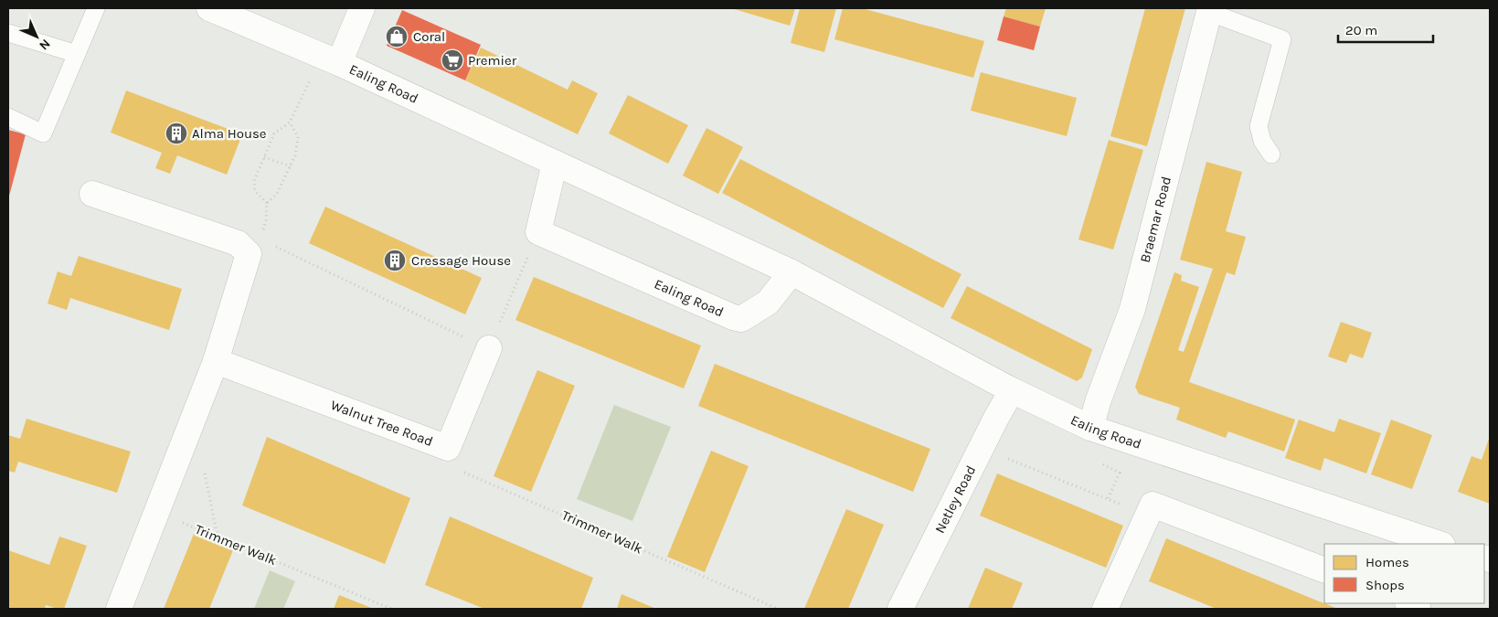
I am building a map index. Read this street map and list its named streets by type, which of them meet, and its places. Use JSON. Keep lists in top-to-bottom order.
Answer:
{
  "streets": {
    "street": [
      "Ealing Road",
      "Braemar Road",
      "Walnut Tree Road",
      "Netley Road"
    ],
    "path": ["Trimmer Walk"]
  },
  "crossings": [
    ["Ealing Road", "Braemar Road"],
    ["Ealing Road", "Netley Road"],
    ["Walnut Tree Road", "Trimmer Walk"]
  ],
  "places": {
    "shop": ["Coral"],
    "supermarket": ["Premier"],
    "building": ["Alma House", "Cressage House"]
  },
  "legend": ["Homes", "Shops"],
  "scale_bar": "20 m",
  "north": "bottom right"
}
